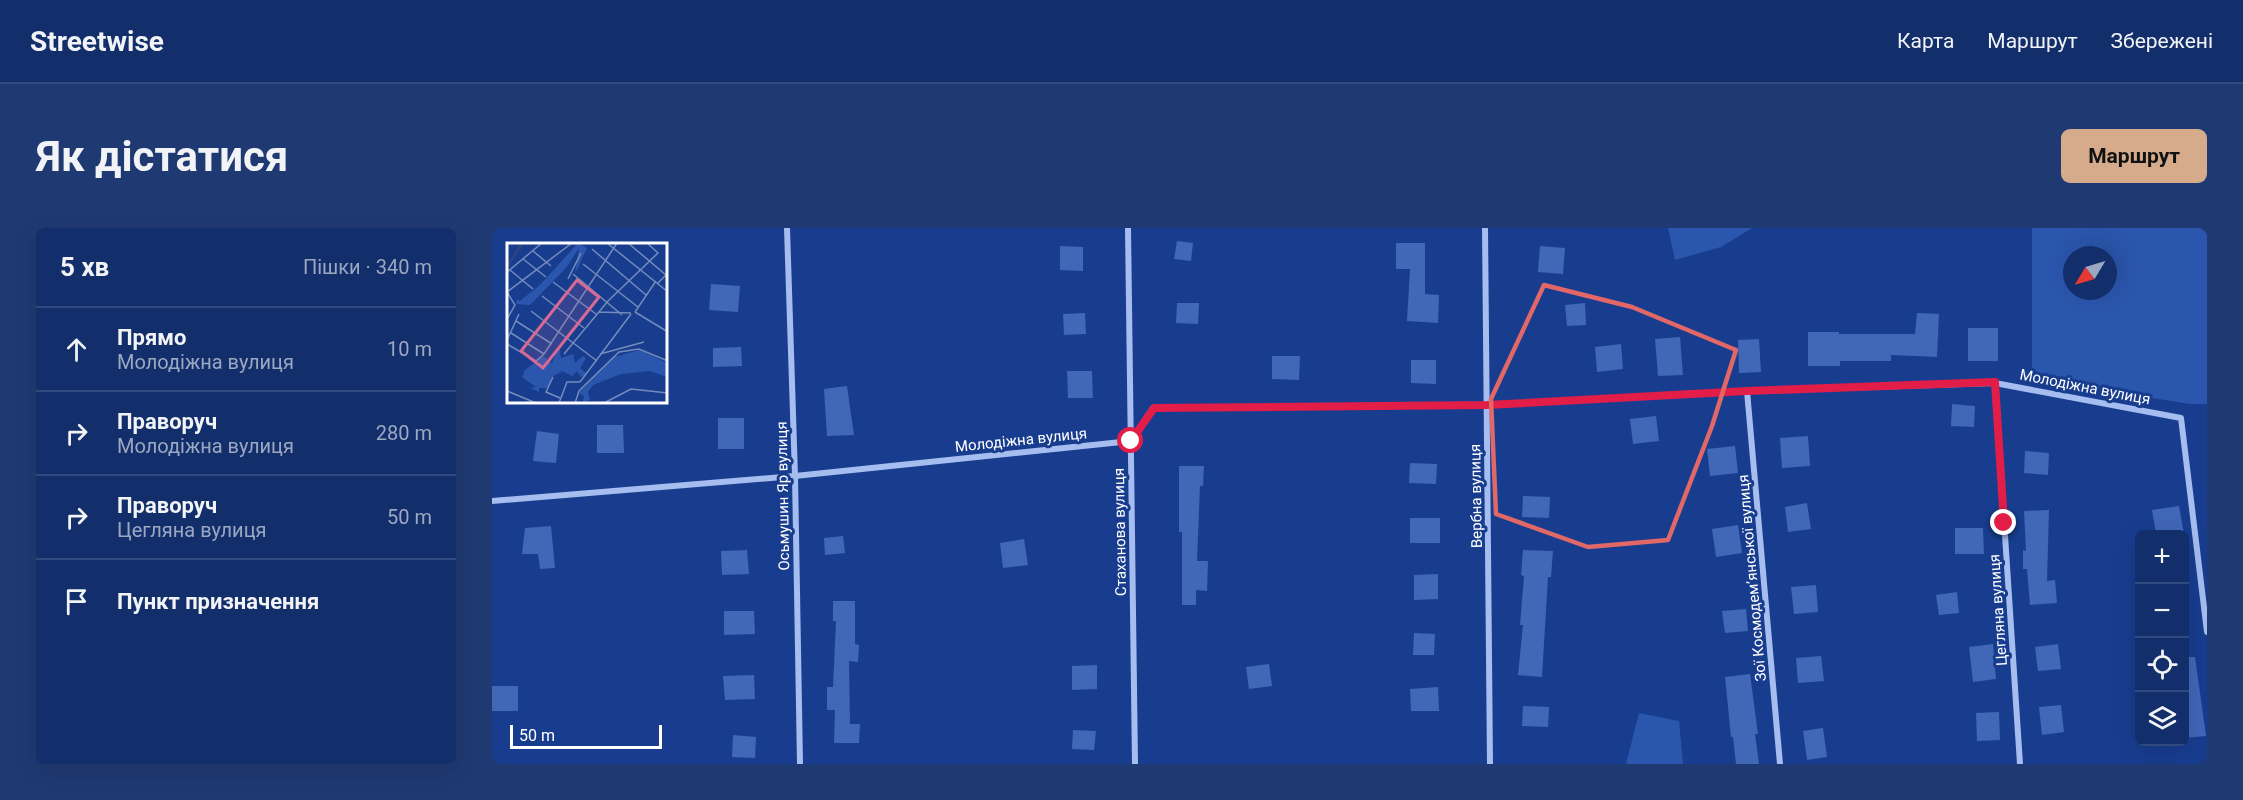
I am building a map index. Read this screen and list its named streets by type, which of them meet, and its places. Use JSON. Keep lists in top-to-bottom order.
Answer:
{
  "streets": {
    "street": [
      "Молодіжна вулиця",
      "Осьмушин Яр вулиця",
      "Вербна вулиця",
      "Стаханова вулиця",
      "Зої Космодем’янської вулиця",
      "Цегляна вулиця"
    ]
  },
  "crossings": [
    ["Молодіжна вулиця", "Осьмушин Яр вулиця"],
    ["Молодіжна вулиця", "Вербна вулиця"],
    ["Молодіжна вулиця", "Стаханова вулиця"],
    ["Молодіжна вулиця", "Зої Космодем’янської вулиця"],
    ["Молодіжна вулиця", "Цегляна вулиця"]
  ],
  "scale_bar": "50 m",
  "north": "bottom left",
  "page": {
    "header": "Streetwise",
    "nav": ["Карта", "Маршрут", "Збережені"],
    "buttons": "Маршрут",
    "title": "Як дістатися",
    "heading": ["5 хв", "Пішки · 340 m"],
    "list": [
      ["Прямо", "Молодіжна вулиця", "10 m"],
      ["Праворуч", "Молодіжна вулиця", "280 m"],
      ["Праворуч", "Цегляна вулиця", "50 m"],
      "Пункт призначення"
    ],
    "map_buttons": ["+", "−"],
    "scale": "50 m"
  }
}
